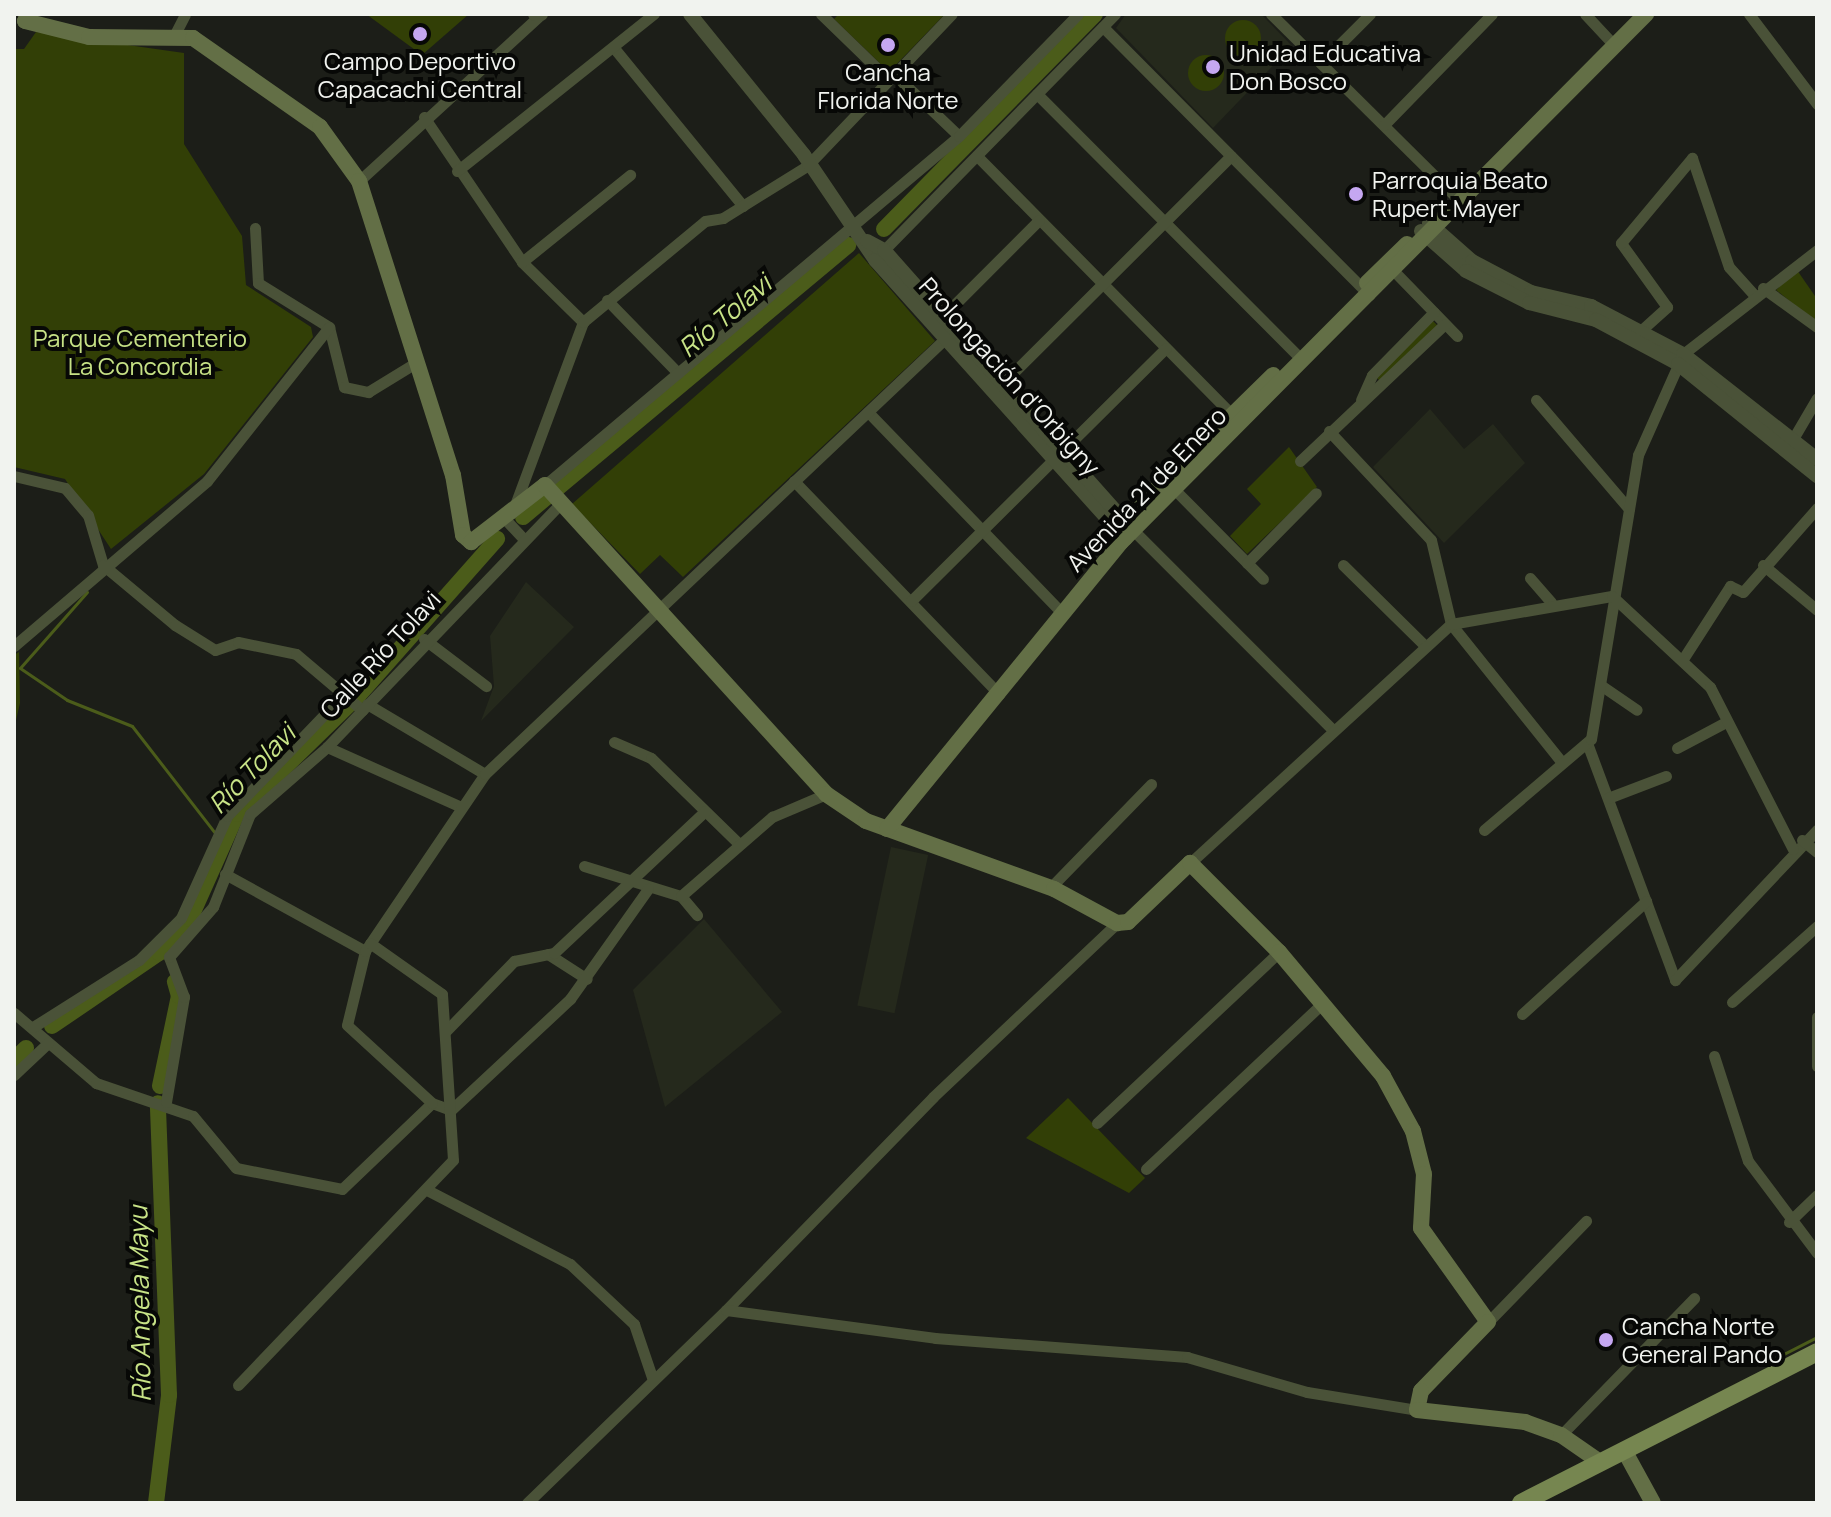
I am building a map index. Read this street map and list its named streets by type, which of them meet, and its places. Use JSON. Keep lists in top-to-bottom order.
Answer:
{
  "streets": {
    "main road": ["Avenida 21 de Enero"],
    "street": ["Prolongación d'Orbigny", "Calle Río Tolavi"]
  },
  "crossings": [
    ["Prolongación d'Orbigny", "Avenida 21 de Enero"]
  ],
  "water": ["Río Tolavi", "Río Angela Mayu"],
  "parks": ["Parque Cementerio La Concordia"],
  "places": [
    "Campo Deportivo Capacachi Central",
    "Cancha Florida Norte",
    "Unidad Educativa Don Bosco",
    "Parroquia Beato Rupert Mayer",
    "Cancha Norte General Pando"
  ]
}
